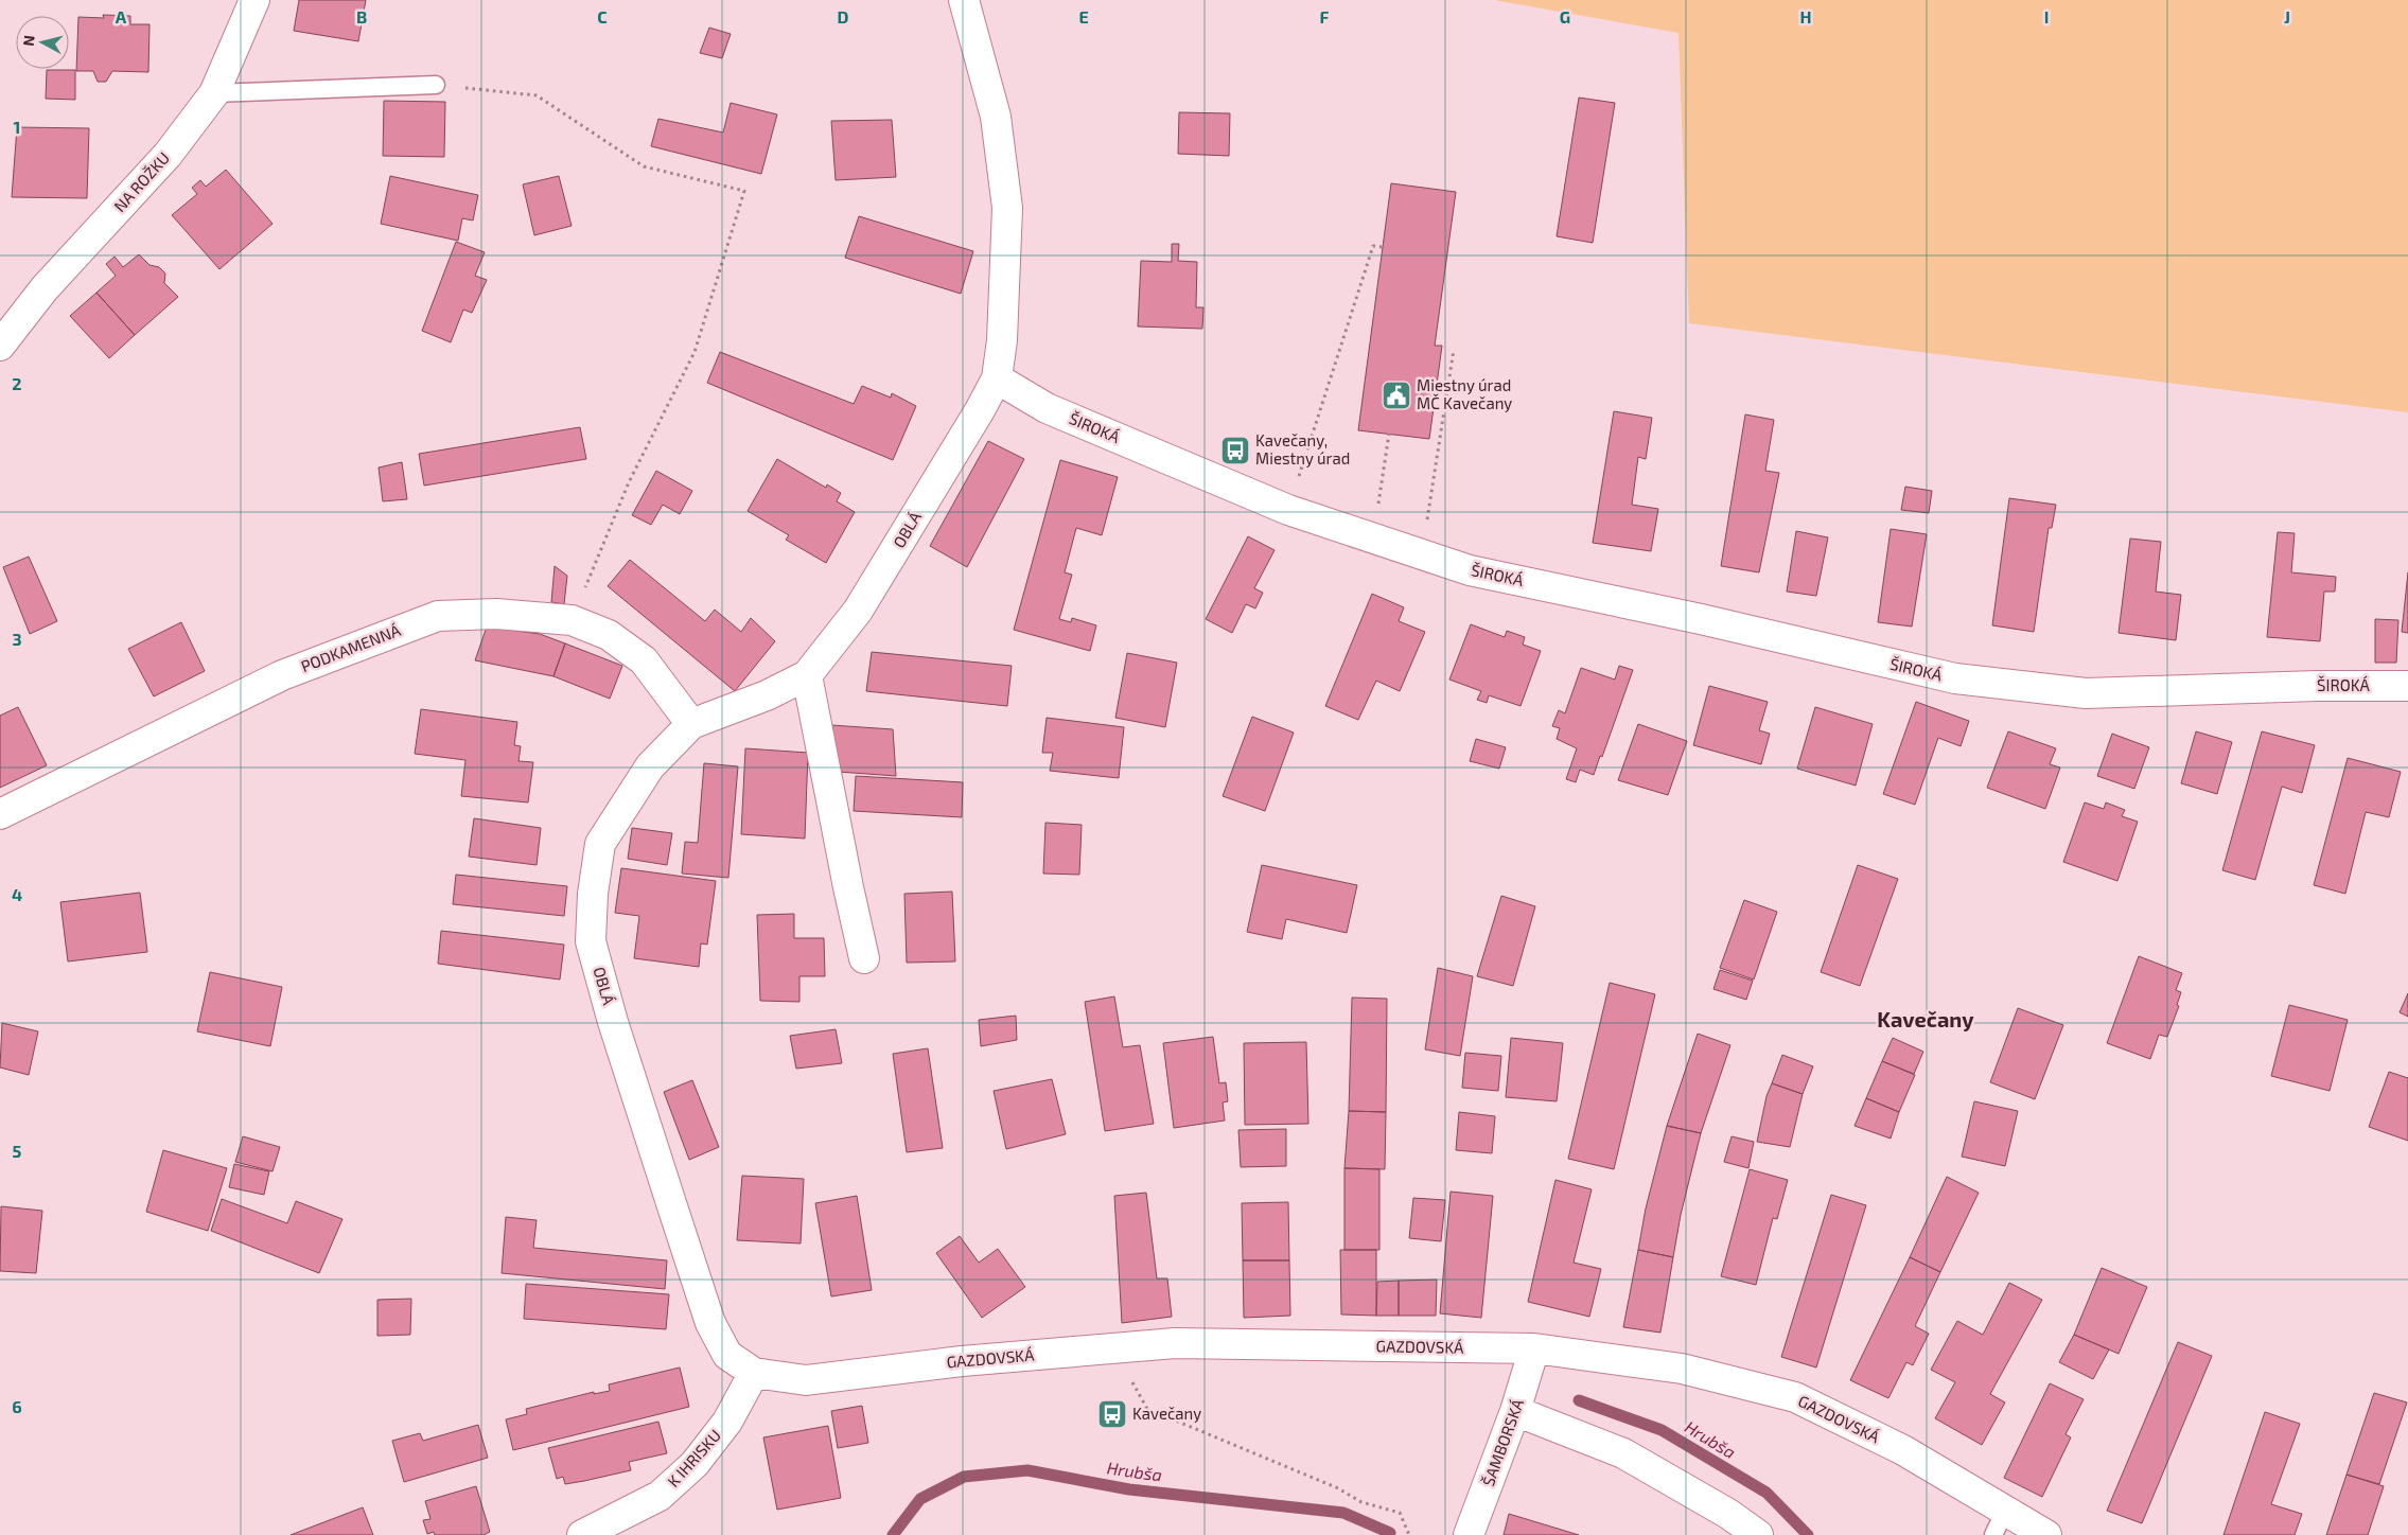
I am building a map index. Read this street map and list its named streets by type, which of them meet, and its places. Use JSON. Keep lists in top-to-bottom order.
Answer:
{
  "streets": {
    "street": [
      "NA ROŽKU",
      "ŠIROKÁ",
      "OBLÁ",
      "PODKAMENNÁ",
      "GAZDOVSKÁ",
      "ŠAMBORSKÁ",
      "K IHRISKU"
    ]
  },
  "crossings": [
    ["ŠIROKÁ", "OBLÁ"],
    ["OBLÁ", "PODKAMENNÁ"],
    ["OBLÁ", "GAZDOVSKÁ"],
    ["OBLÁ", "K IHRISKU"],
    ["GAZDOVSKÁ", "ŠAMBORSKÁ"],
    ["GAZDOVSKÁ", "K IHRISKU"]
  ],
  "districts": ["Kavečany"],
  "water": ["Hrubša"],
  "places": {
    "public building": ["Miestny úrad MČ Kavečany"],
    "bus stop": ["Kavečany, Miestny úrad", "Kavečany"]
  },
  "north": "left",
  "grid": {
    "columns": [
      "A",
      "B",
      "C",
      "D",
      "E",
      "F",
      "G",
      "H",
      "I",
      "J"
    ],
    "rows": [
      "1",
      "2",
      "3",
      "4",
      "5",
      "6"
    ]
  }
}
